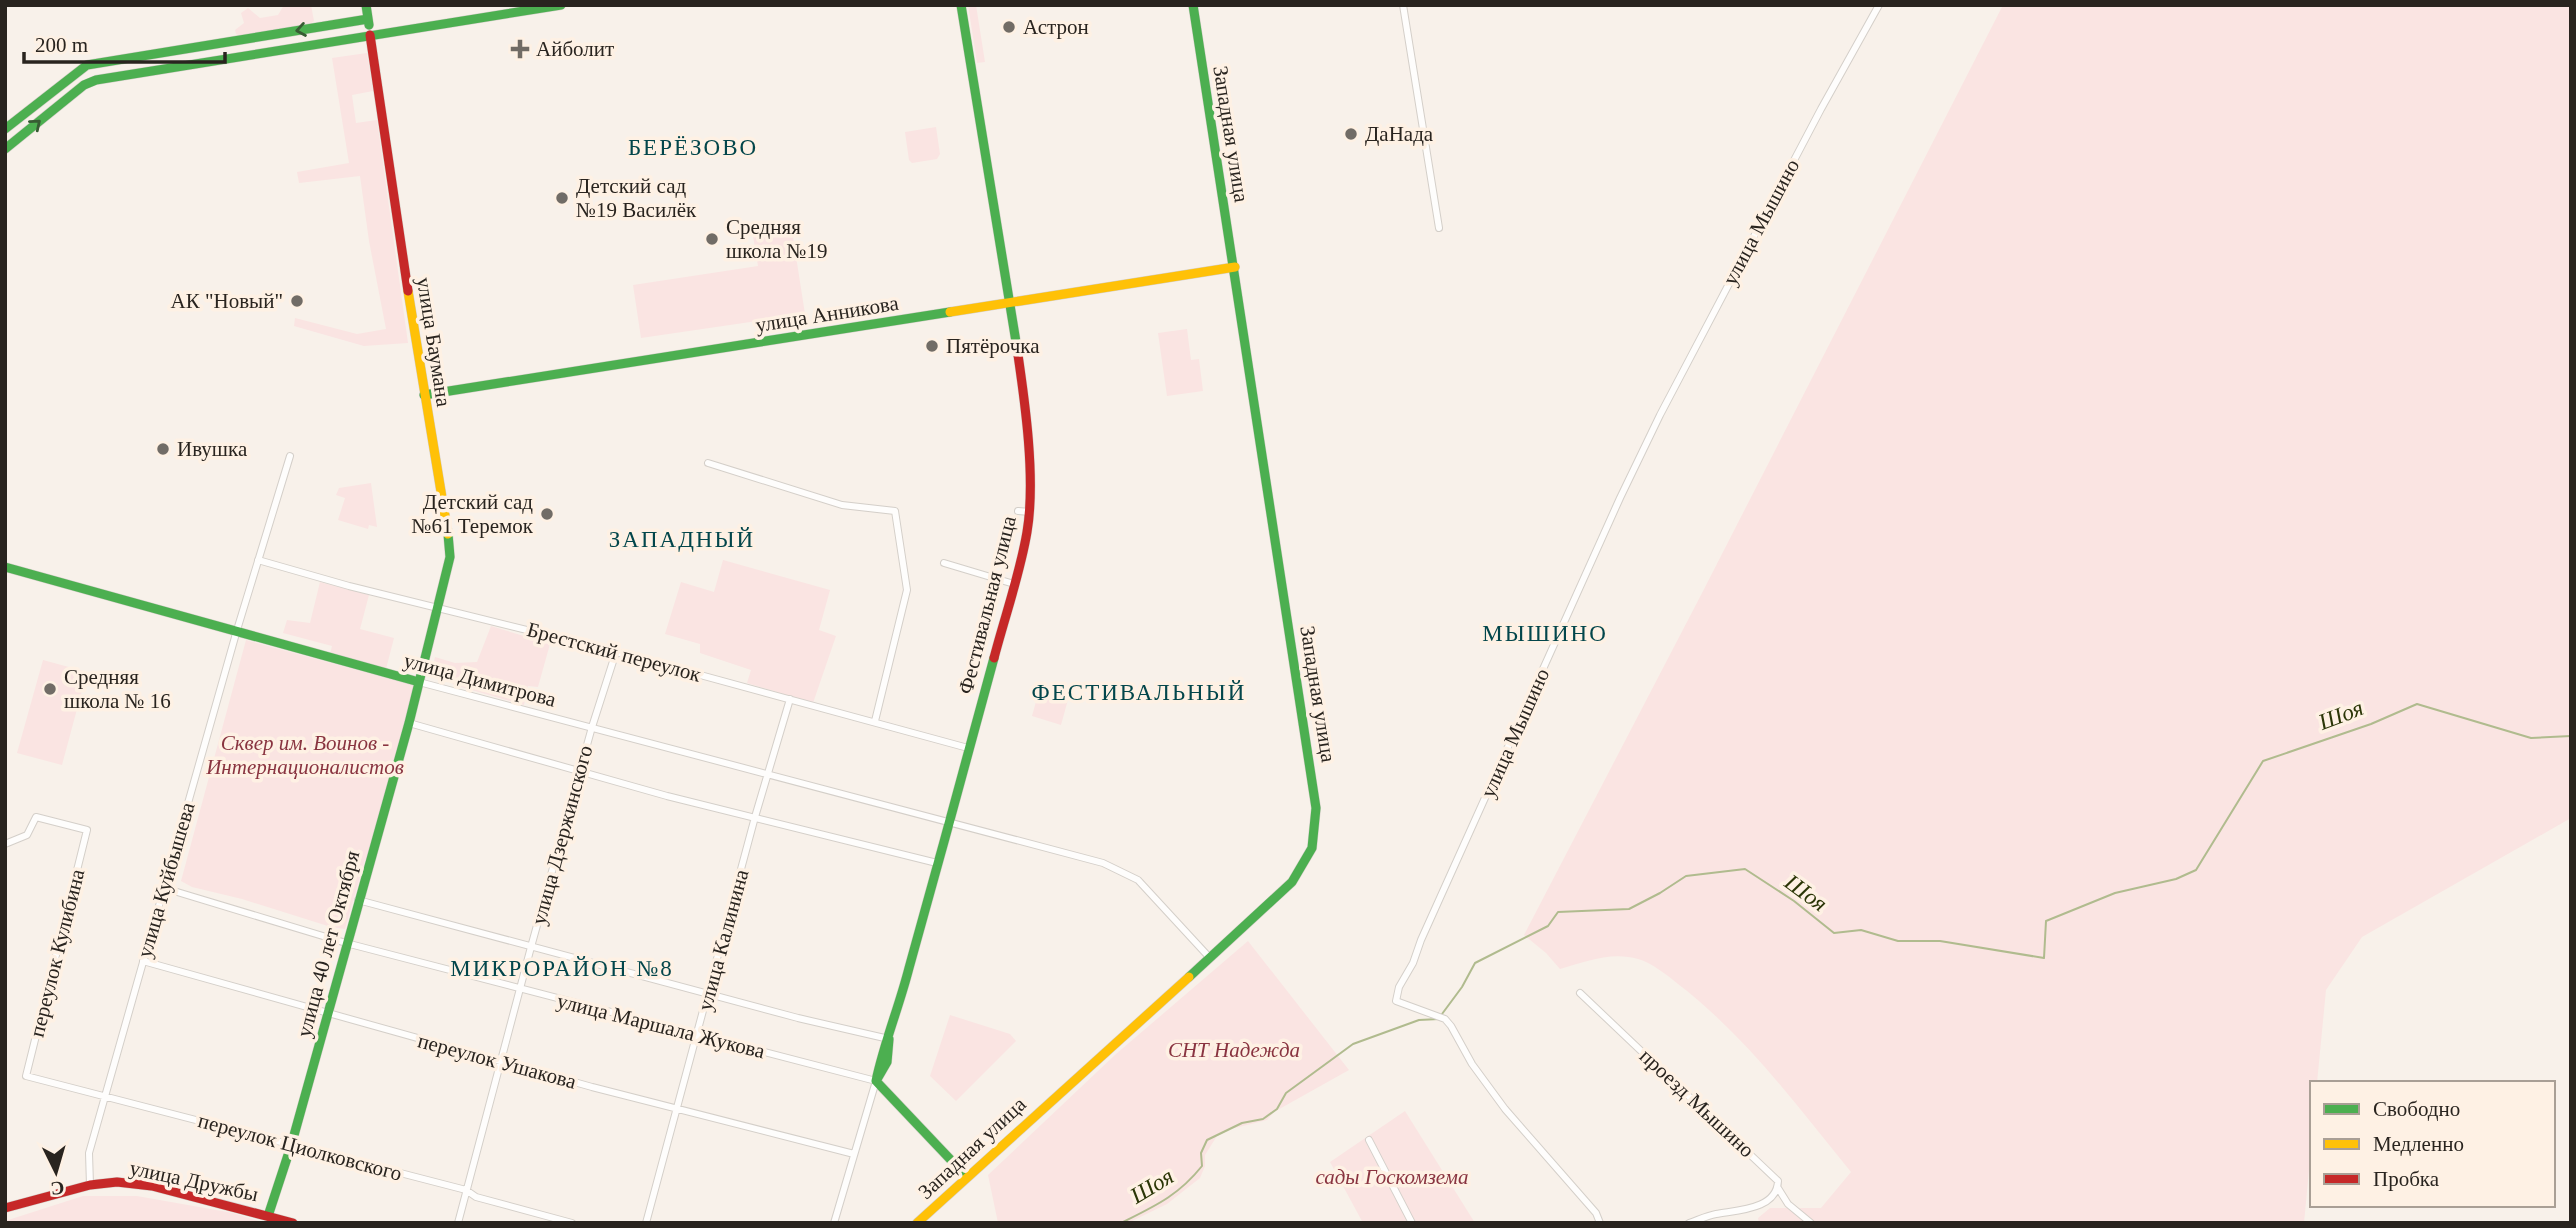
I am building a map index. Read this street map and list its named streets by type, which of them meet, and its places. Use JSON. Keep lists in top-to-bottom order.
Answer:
{
  "streets": {
    "street": [
      "Западная улица",
      "улица Мышино",
      "улица Анникова",
      "улица Баумана",
      "Фестивальная улица",
      "Брестский переулок",
      "улица Димитрова",
      "улица Дзержинского",
      "улица Куйбышева",
      "улица Калинина",
      "улица 40 лет Октября",
      "переулок Кулибина",
      "улица Маршала Жукова",
      "переулок Ушакова",
      "проезд Мышино",
      "переулок Циолковского",
      "улица Дружбы"
    ]
  },
  "crossings": [
    ["Западная улица", "улица Анникова"],
    ["Западная улица", "улица Димитрова"],
    ["улица Анникова", "улица Баумана"],
    ["улица Анникова", "Фестивальная улица"],
    ["улица Баумана", "Брестский переулок"],
    ["улица Баумана", "улица Димитрова"],
    ["улица Баумана", "улица 40 лет Октября"],
    ["Фестивальная улица", "Брестский переулок"],
    ["Фестивальная улица", "улица Димитрова"],
    ["Фестивальная улица", "улица Маршала Жукова"],
    ["Фестивальная улица", "переулок Ушакова"],
    ["Брестский переулок", "улица Дзержинского"],
    ["Брестский переулок", "улица Куйбышева"],
    ["Брестский переулок", "улица Калинина"],
    ["улица Димитрова", "улица Дзержинского"],
    ["улица Димитрова", "улица Куйбышева"],
    ["улица Димитрова", "улица Калинина"],
    ["улица Димитрова", "улица 40 лет Октября"],
    ["улица Дзержинского", "улица Маршала Жукова"],
    ["улица Дзержинского", "переулок Ушакова"],
    ["улица Дзержинского", "переулок Циолковского"],
    ["улица Куйбышева", "улица Маршала Жукова"],
    ["улица Куйбышева", "переулок Ушакова"],
    ["улица Куйбышева", "переулок Циолковского"],
    ["улица Куйбышева", "улица Дружбы"],
    ["улица Калинина", "улица Маршала Жукова"],
    ["улица Калинина", "переулок Ушакова"],
    ["улица 40 лет Октября", "улица Маршала Жукова"],
    ["улица 40 лет Октября", "переулок Ушакова"],
    ["улица 40 лет Октября", "переулок Циолковского"],
    ["улица 40 лет Октября", "улица Дружбы"],
    ["переулок Кулибина", "переулок Циолковского"]
  ],
  "districts": [
    "БЕРЁЗОВО",
    "ЗАПАДНЫЙ",
    "МЫШИНО",
    "ФЕСТИВАЛЬНЫЙ",
    "МИКРОРАЙОН №8"
  ],
  "water": ["Шоя"],
  "parks": ["Сквер им. Воинов - Интернационалистов", "СНТ Надежда", "сады Госкомзема"],
  "places": {
    "other": [
      "Астрон",
      "ДаНада",
      "Детский сад №19 Василёк",
      "Средняя школа №19",
      "АК \"Новый\"",
      "Пятёрочка",
      "Ивушка",
      "Детский сад №61 Теремок",
      "Средняя школа № 16"
    ],
    "health": ["Айболит"]
  },
  "legend": ["Свободно", "Медленно", "Пробка"],
  "scale_bar": "200 m",
  "north": "bottom"
}
